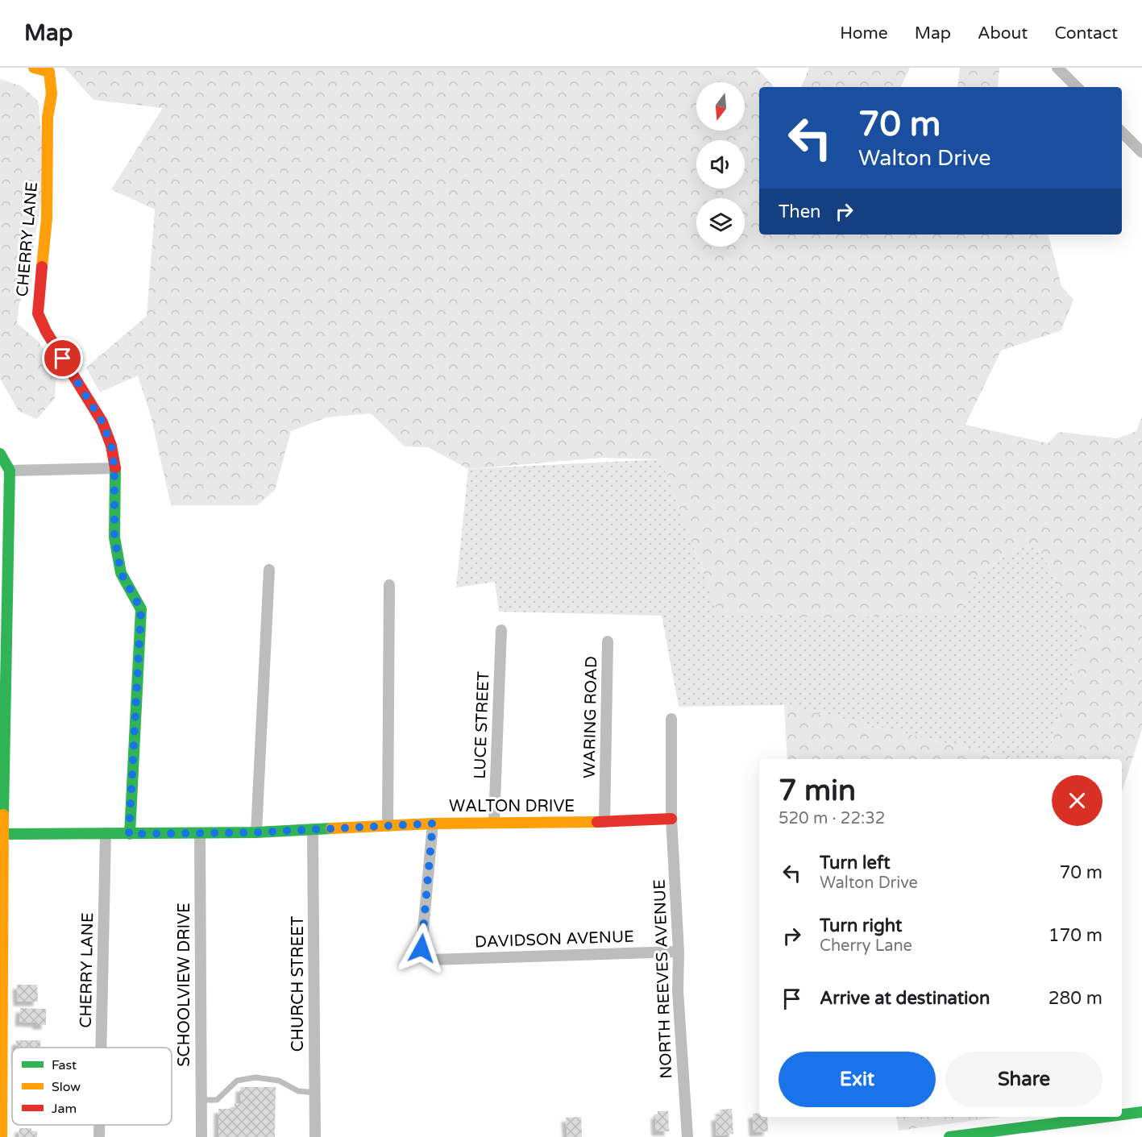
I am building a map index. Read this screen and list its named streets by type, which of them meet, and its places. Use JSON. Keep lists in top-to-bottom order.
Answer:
{
  "streets": {
    "street": [
      "CHERRY LANE",
      "WARING ROAD",
      "LUCE STREET",
      "WALTON DRIVE",
      "DAVIDSON AVENUE",
      "NORTH REEVES AVENUE",
      "CHURCH STREET",
      "SCHOOLVIEW DRIVE"
    ]
  },
  "crossings": [
    ["CHERRY LANE", "WALTON DRIVE"],
    ["WARING ROAD", "WALTON DRIVE"],
    ["LUCE STREET", "WALTON DRIVE"],
    ["WALTON DRIVE", "DAVIDSON AVENUE"],
    ["WALTON DRIVE", "NORTH REEVES AVENUE"],
    ["WALTON DRIVE", "CHURCH STREET"],
    ["WALTON DRIVE", "SCHOOLVIEW DRIVE"],
    ["DAVIDSON AVENUE", "NORTH REEVES AVENUE"]
  ],
  "legend": ["Fast", "Slow", "Jam"],
  "north": "bottom",
  "page": {
    "header": "Map",
    "nav": [
      "Home",
      "Map",
      "About",
      "Contact"
    ],
    "turn": ["70 m", "Walton Drive"],
    "then": "Then",
    "heading": ["7 min", "520 m · 22:32"],
    "list": [
      {
        "name": "Turn left",
        "note": "Walton Drive",
        "value": "70 m"
      },
      {
        "name": "Turn right",
        "note": "Cherry Lane",
        "value": "170 m"
      },
      {
        "name": "Arrive at destination",
        "value": "280 m"
      }
    ],
    "buttons": ["Exit", "Share"]
  }
}
